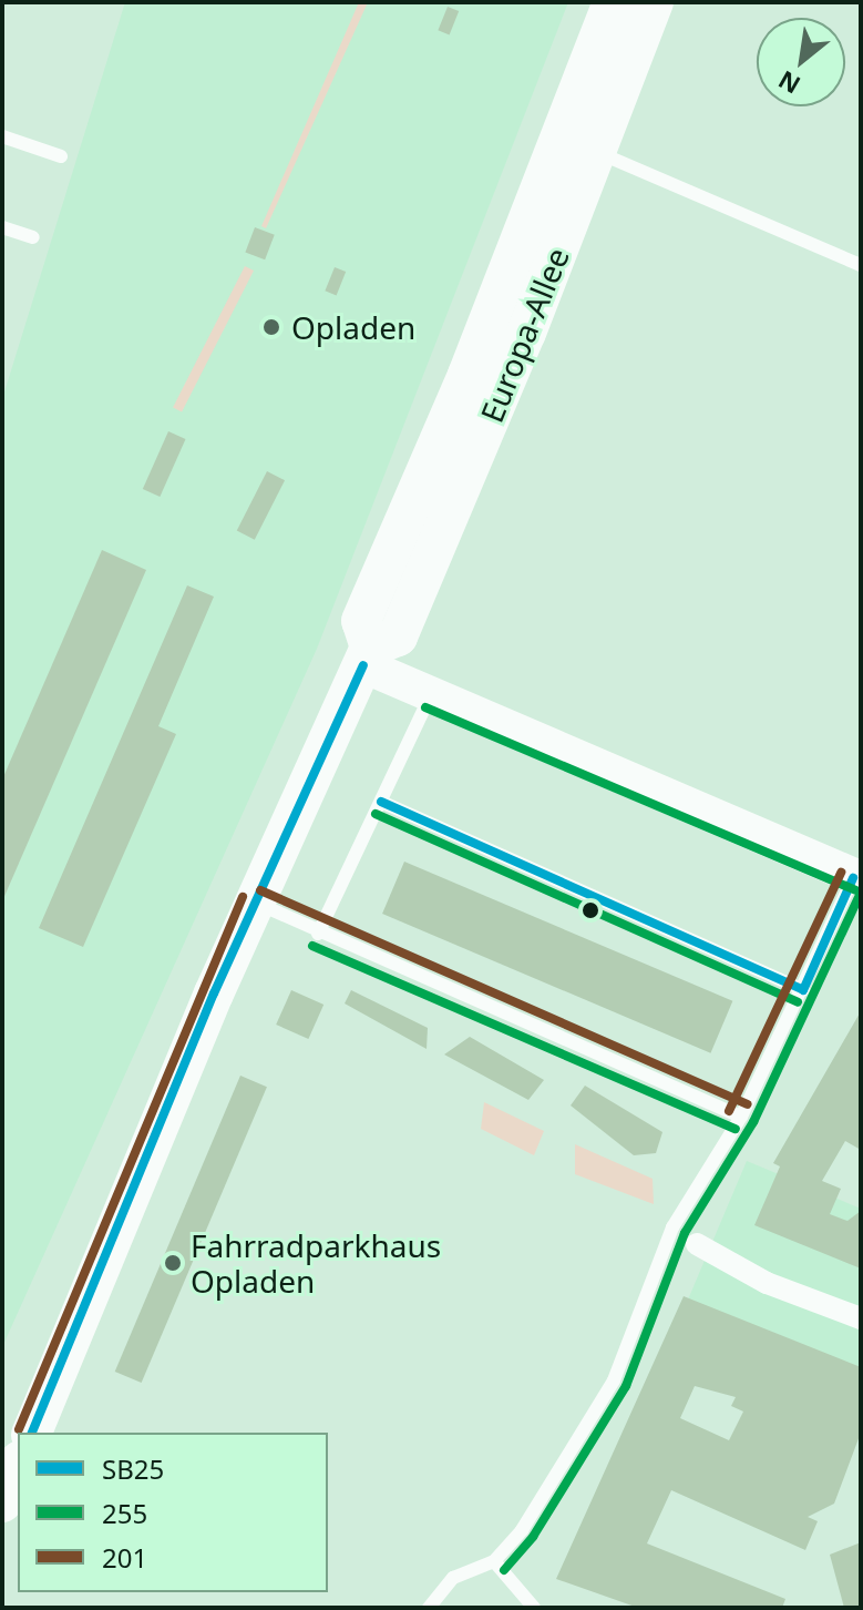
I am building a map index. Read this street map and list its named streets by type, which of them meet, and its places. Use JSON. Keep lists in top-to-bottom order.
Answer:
{
  "streets": {
    "main road": ["Europa-Allee"]
  },
  "places": ["Opladen", "Fahrradparkhaus Opladen"],
  "lines": ["transit line SB25", "transit line 255", "transit line 201"],
  "legend": ["SB25", "255", "201"],
  "north": "bottom left"
}
